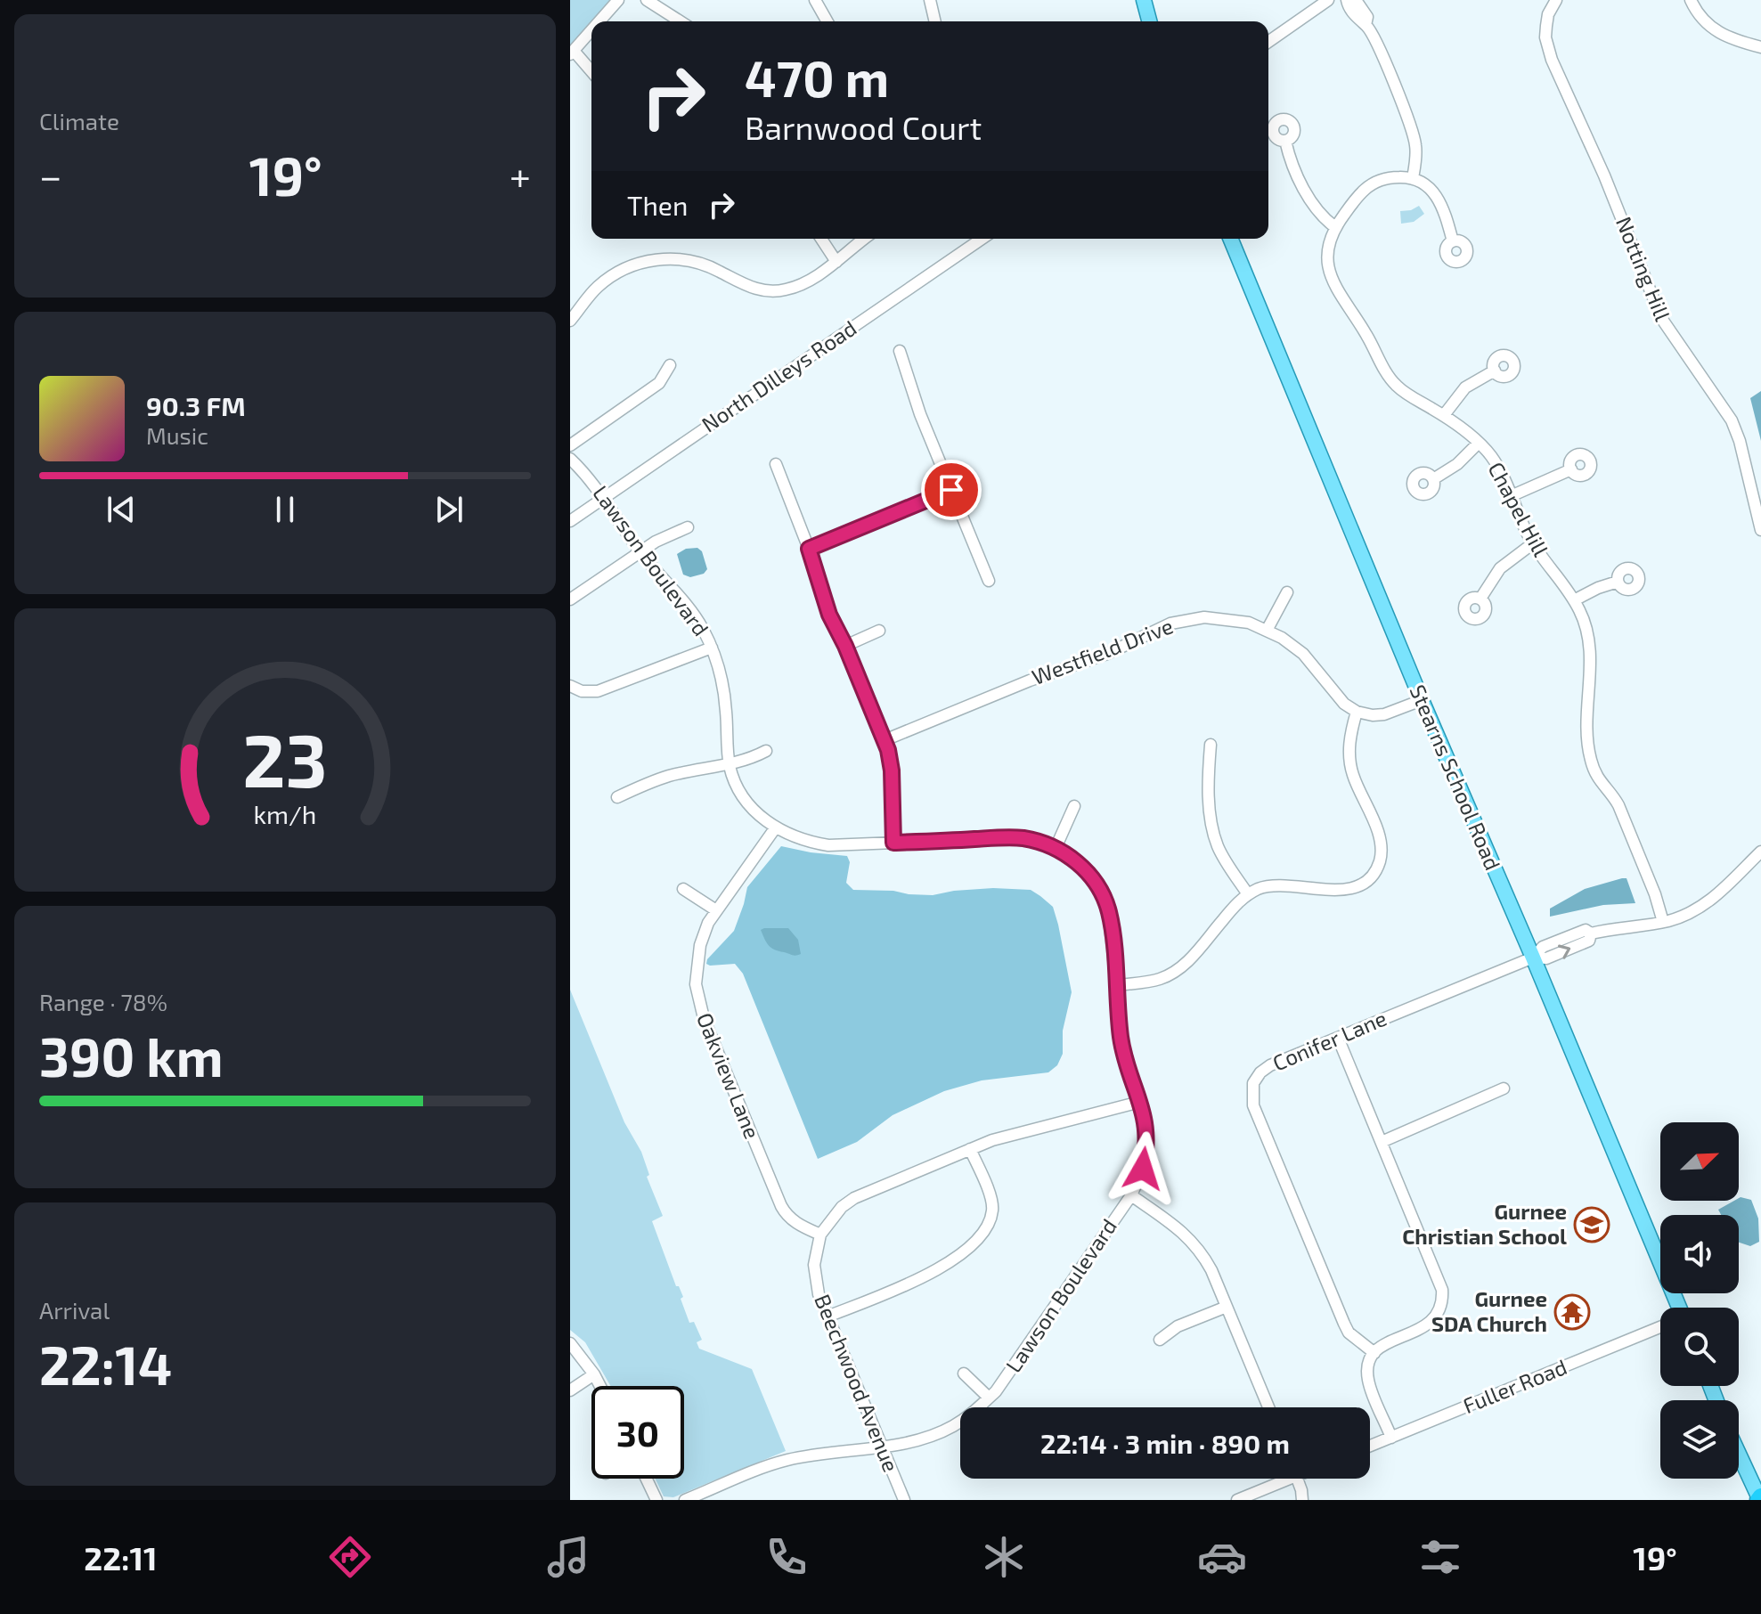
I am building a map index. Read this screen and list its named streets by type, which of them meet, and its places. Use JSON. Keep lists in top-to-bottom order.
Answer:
{
  "streets": {
    "main road": ["Stearns School Road"],
    "street": [
      "Notting Hill",
      "North Dilleys Road",
      "Chapel Hill",
      "Lawson Boulevard",
      "Westfield Drive",
      "Conifer Lane",
      "Oakview Lane",
      "Beechwood Avenue",
      "Fuller Road"
    ]
  },
  "crossings": [
    ["North Dilleys Road", "Lawson Boulevard"],
    ["Lawson Boulevard", "Oakview Lane"],
    ["Lawson Boulevard", "Beechwood Avenue"],
    ["Stearns School Road", "Conifer Lane"],
    ["Oakview Lane", "Beechwood Avenue"]
  ],
  "places": {
    "school or university": ["Gurnee Christian School"],
    "temple": ["Gurnee SDA Church"]
  },
  "north": "top right",
  "page": {
    "tile": [
      "Climate",
      ["Range · 78%", "390 km"],
      ["Arrival", "22:14"]
    ],
    "turn": ["470 m", "Barnwood Court"],
    "heat": ["−", "19°", "+"],
    "then": "Then",
    "song": ["90.3 FM", "Music"],
    "limit": "30",
    "trip": "22:14 · 3 min · 890 m",
    "tabs": ["22:11", "19°"],
    "gauge": ["23", "km/h"]
  }
}
